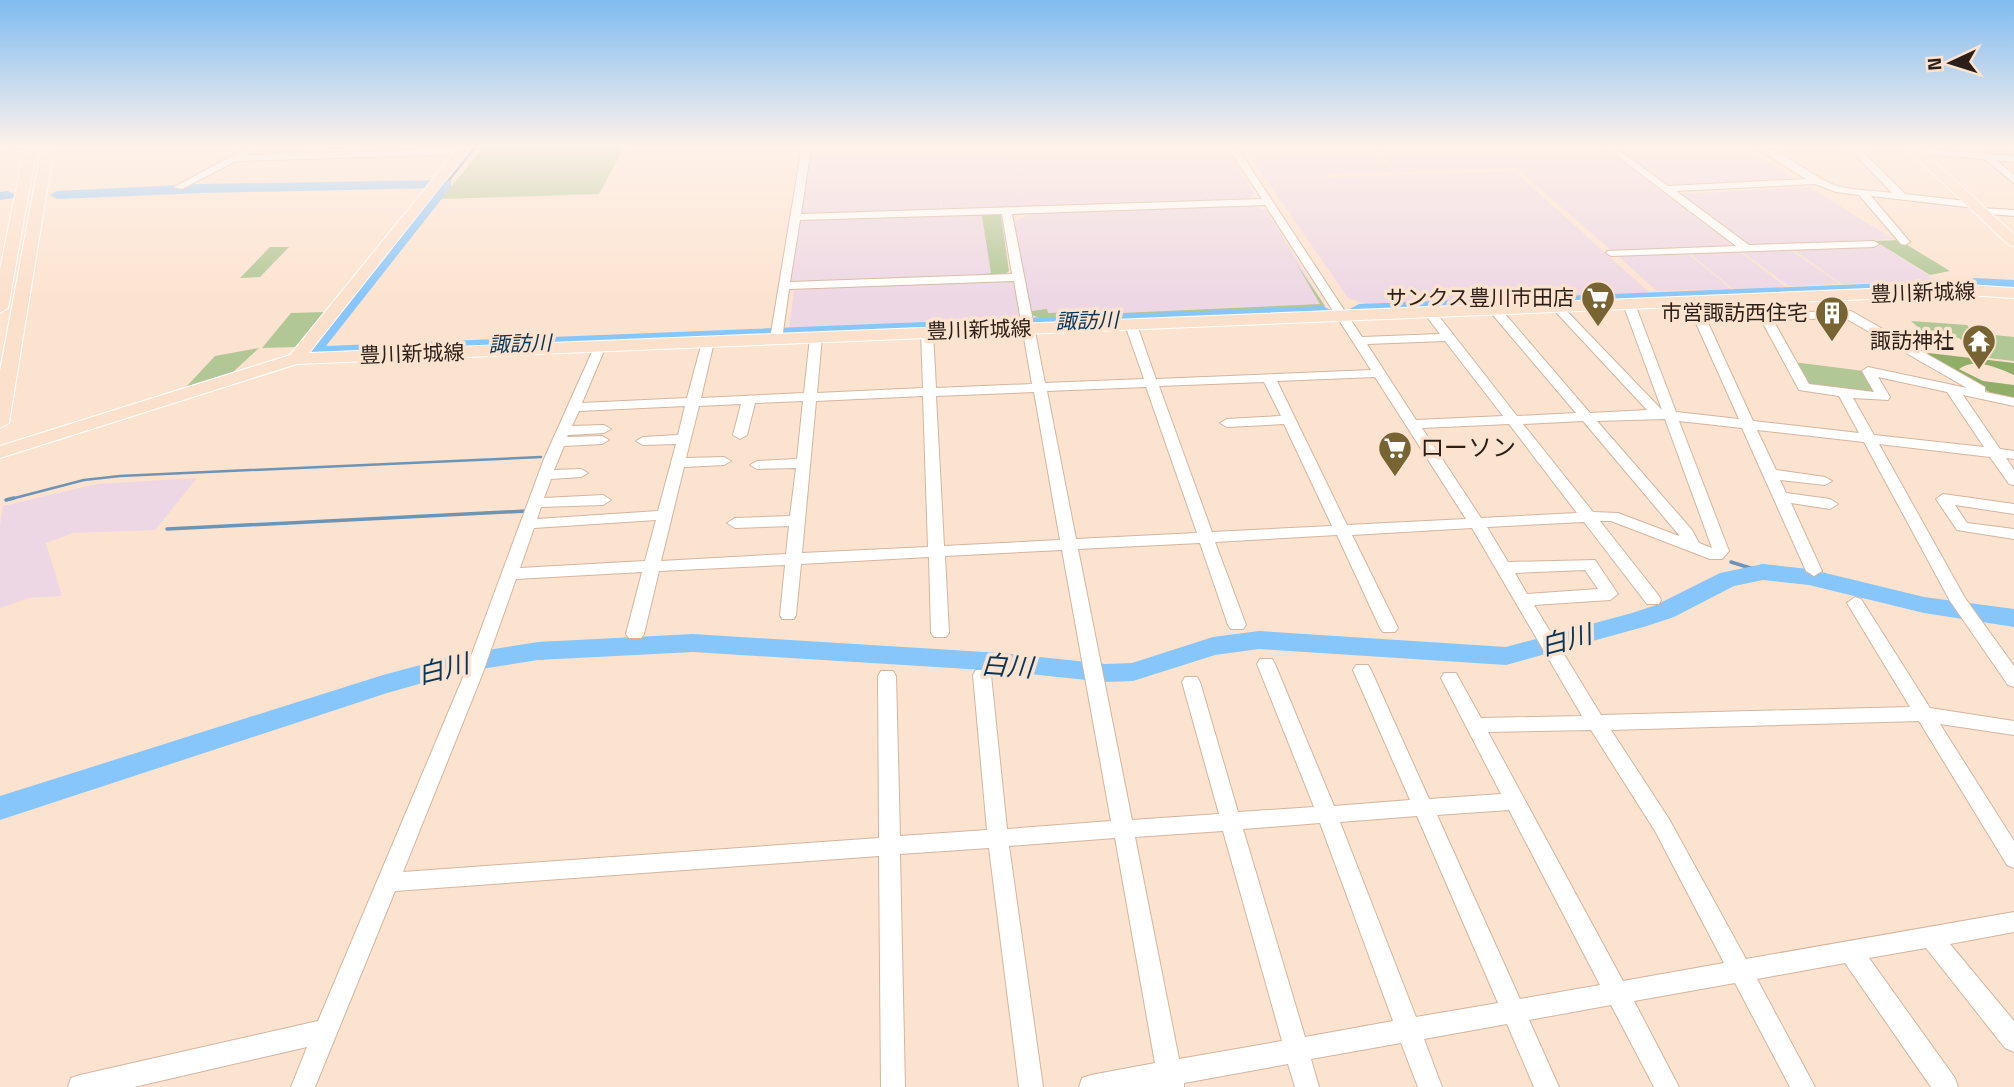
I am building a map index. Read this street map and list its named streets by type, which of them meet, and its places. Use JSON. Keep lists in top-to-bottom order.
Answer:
{
  "streets": {
    "main road": ["豊川新城線"]
  },
  "water": ["諏訪川", "白川"],
  "places": {
    "supermarket": ["サンクス豊川市田店", "ローソン"],
    "building": ["市営諏訪西住宅"],
    "temple": ["諏訪神社"]
  },
  "north": "left"
}
